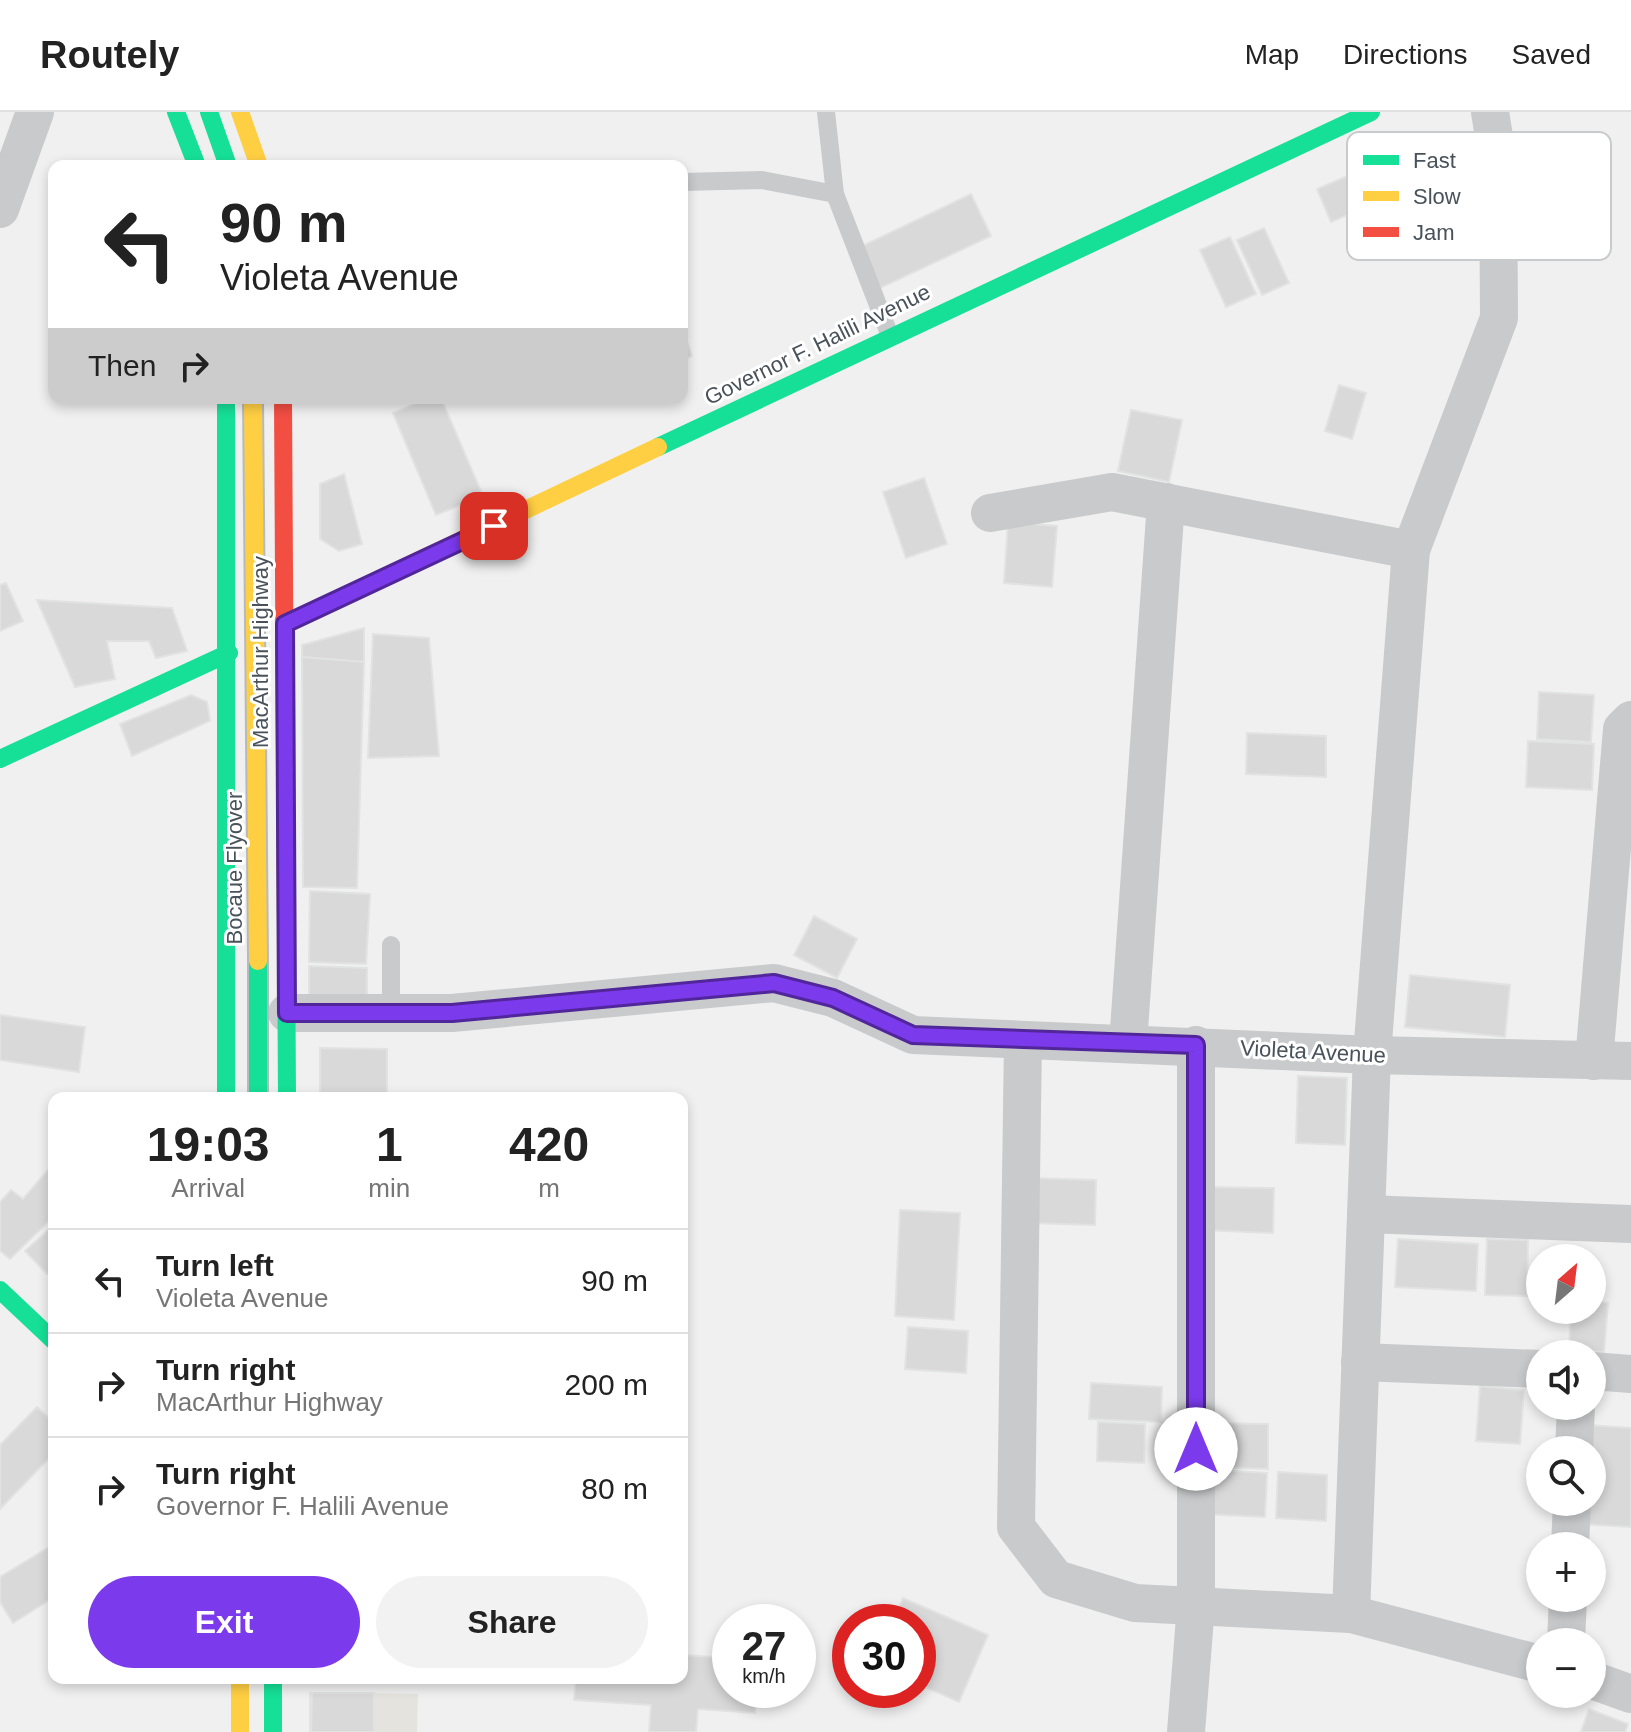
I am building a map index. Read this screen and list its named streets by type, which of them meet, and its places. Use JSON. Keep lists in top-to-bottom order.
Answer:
{
  "streets": {
    "main road": ["Governor F. Halili Avenue", "MacArthur Highway", "Bocaue Flyover"],
    "street": ["Violeta Avenue"]
  },
  "crossings": [
    ["Governor F. Halili Avenue", "MacArthur Highway"],
    ["MacArthur Highway", "Violeta Avenue"]
  ],
  "legend": ["Fast", "Slow", "Jam"],
  "north": "top right",
  "page": {
    "header": "Routely",
    "nav": ["Map", "Directions", "Saved"],
    "turn": ["90 m", "Violeta Avenue"],
    "then": "Then",
    "eta": [
      "19:03",
      "Arrival",
      "1",
      "min",
      "420",
      "m"
    ],
    "list": [
      {
        "name": "Turn left",
        "note": "Violeta Avenue",
        "value": "90 m"
      },
      {
        "name": "Turn right",
        "note": "MacArthur Highway",
        "value": "200 m"
      },
      {
        "name": "Turn right",
        "note": "Governor F. Halili Avenue",
        "value": "80 m"
      }
    ],
    "map_buttons": ["+", "−"],
    "buttons": ["Exit", "Share"],
    "speed": "27 km/h",
    "limit": "30"
  }
}
